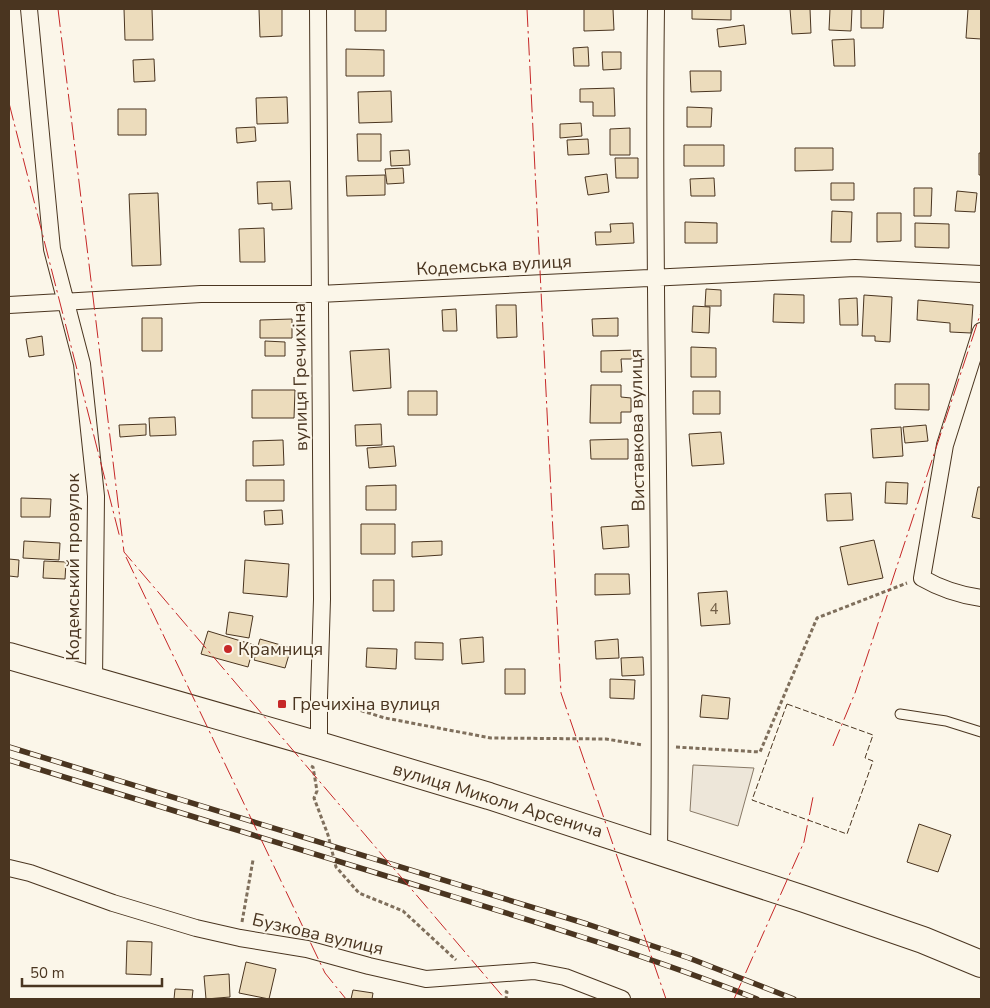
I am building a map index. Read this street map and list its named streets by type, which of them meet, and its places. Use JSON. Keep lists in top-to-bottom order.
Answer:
{
  "streets": {
    "main road": ["вулиця Миколи Арсенича"],
    "street": [
      "Кодемська вулиця",
      "вулиця Гречихіна",
      "Виставкова вулиця",
      "Кодемський провулок",
      "Бузкова вулиця"
    ]
  },
  "crossings": [
    ["Кодемська вулиця", "вулиця Гречихіна"],
    ["Кодемська вулиця", "Виставкова вулиця"],
    ["Кодемська вулиця", "Кодемський провулок"],
    ["вулиця Гречихіна", "вулиця Миколи Арсенича"],
    ["Виставкова вулиця", "вулиця Миколи Арсенича"],
    ["Кодемський провулок", "вулиця Миколи Арсенича"]
  ],
  "places": {
    "other": ["Крамниця"],
    "transit": ["Гречихіна вулиця"]
  },
  "house_numbers": ["4"],
  "scale_bar": "50 m"
}
